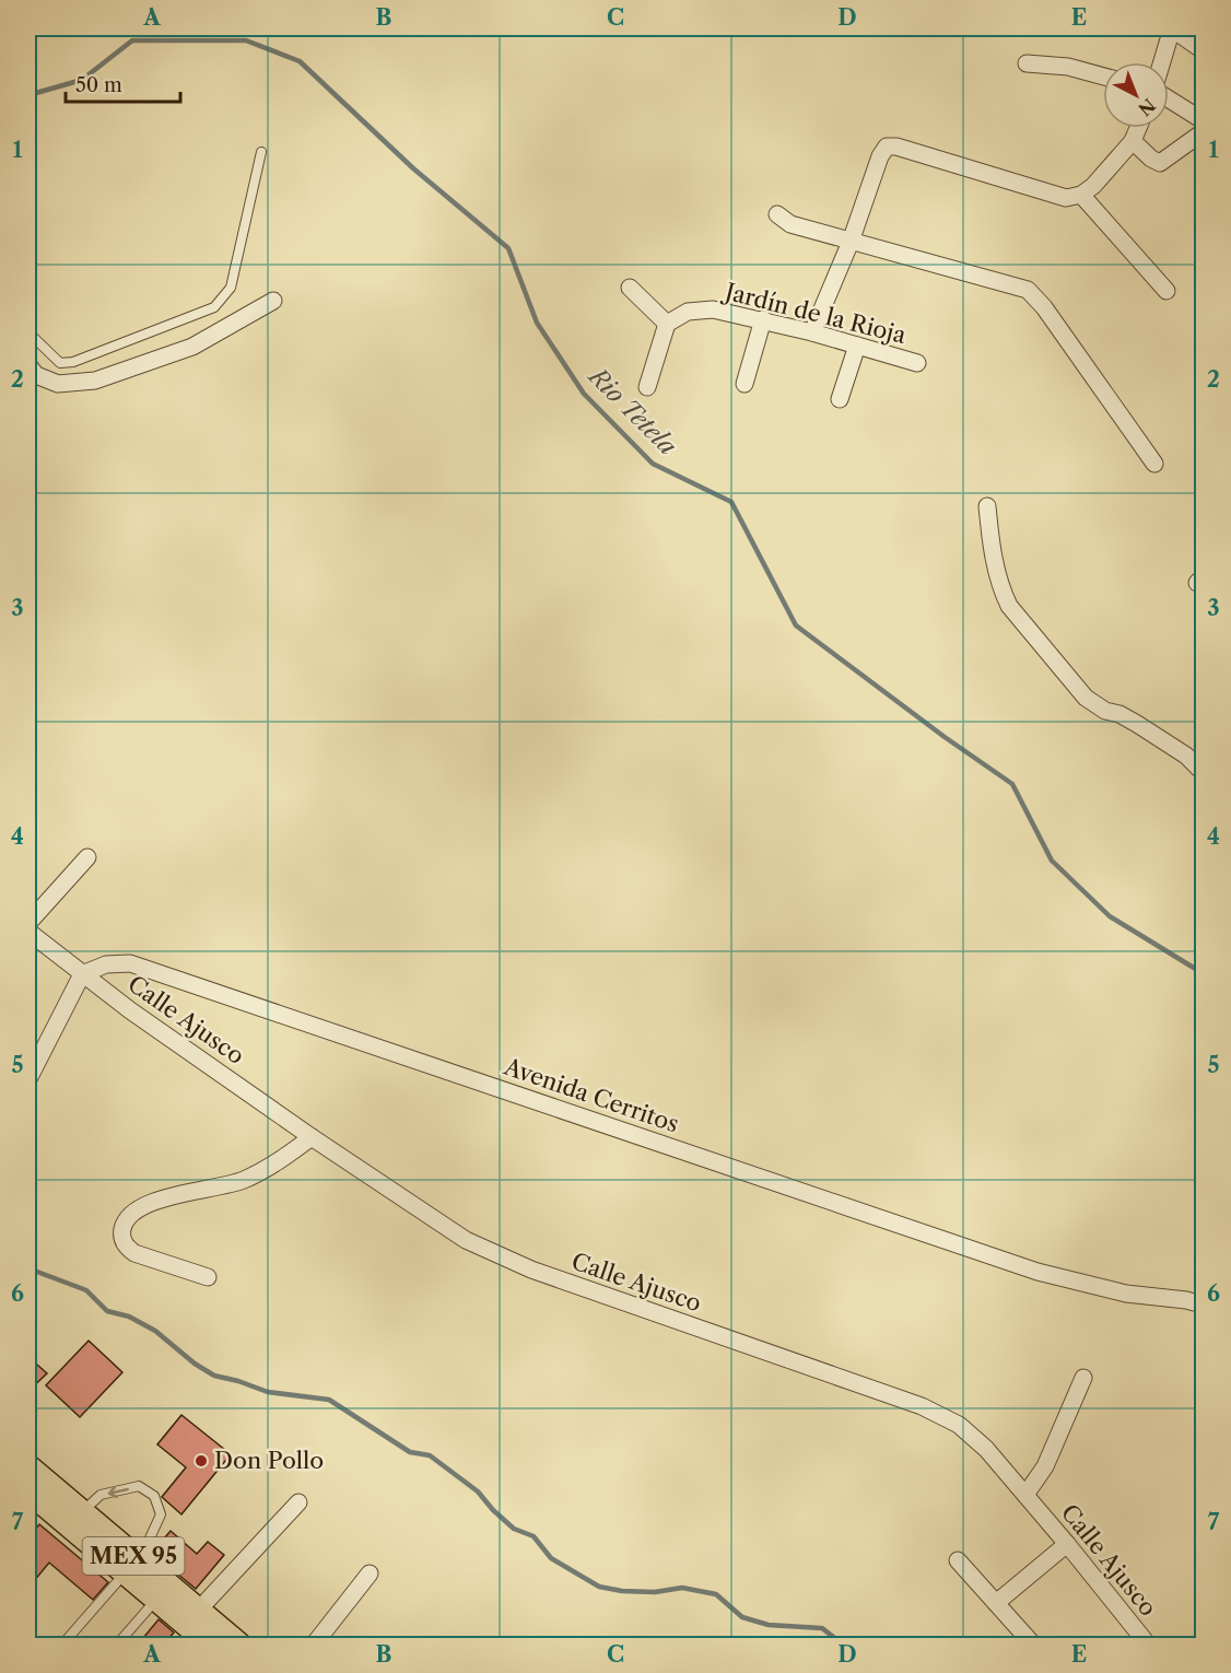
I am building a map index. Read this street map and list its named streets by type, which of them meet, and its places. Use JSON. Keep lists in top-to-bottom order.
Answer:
{
  "streets": {
    "main road": ["MEX 95"],
    "street": ["Jardín de la Rioja", "Calle Ajusco", "Avenida Cerritos"]
  },
  "crossings": [
    ["Calle Ajusco", "Avenida Cerritos"]
  ],
  "water": ["Rio Tetela"],
  "places": ["Don Pollo"],
  "scale_bar": "50 m",
  "north": "bottom right",
  "grid": {
    "columns": [
      "A",
      "B",
      "C",
      "D",
      "E"
    ],
    "rows": [
      "1",
      "2",
      "3",
      "4",
      "5",
      "6",
      "7"
    ]
  }
}
